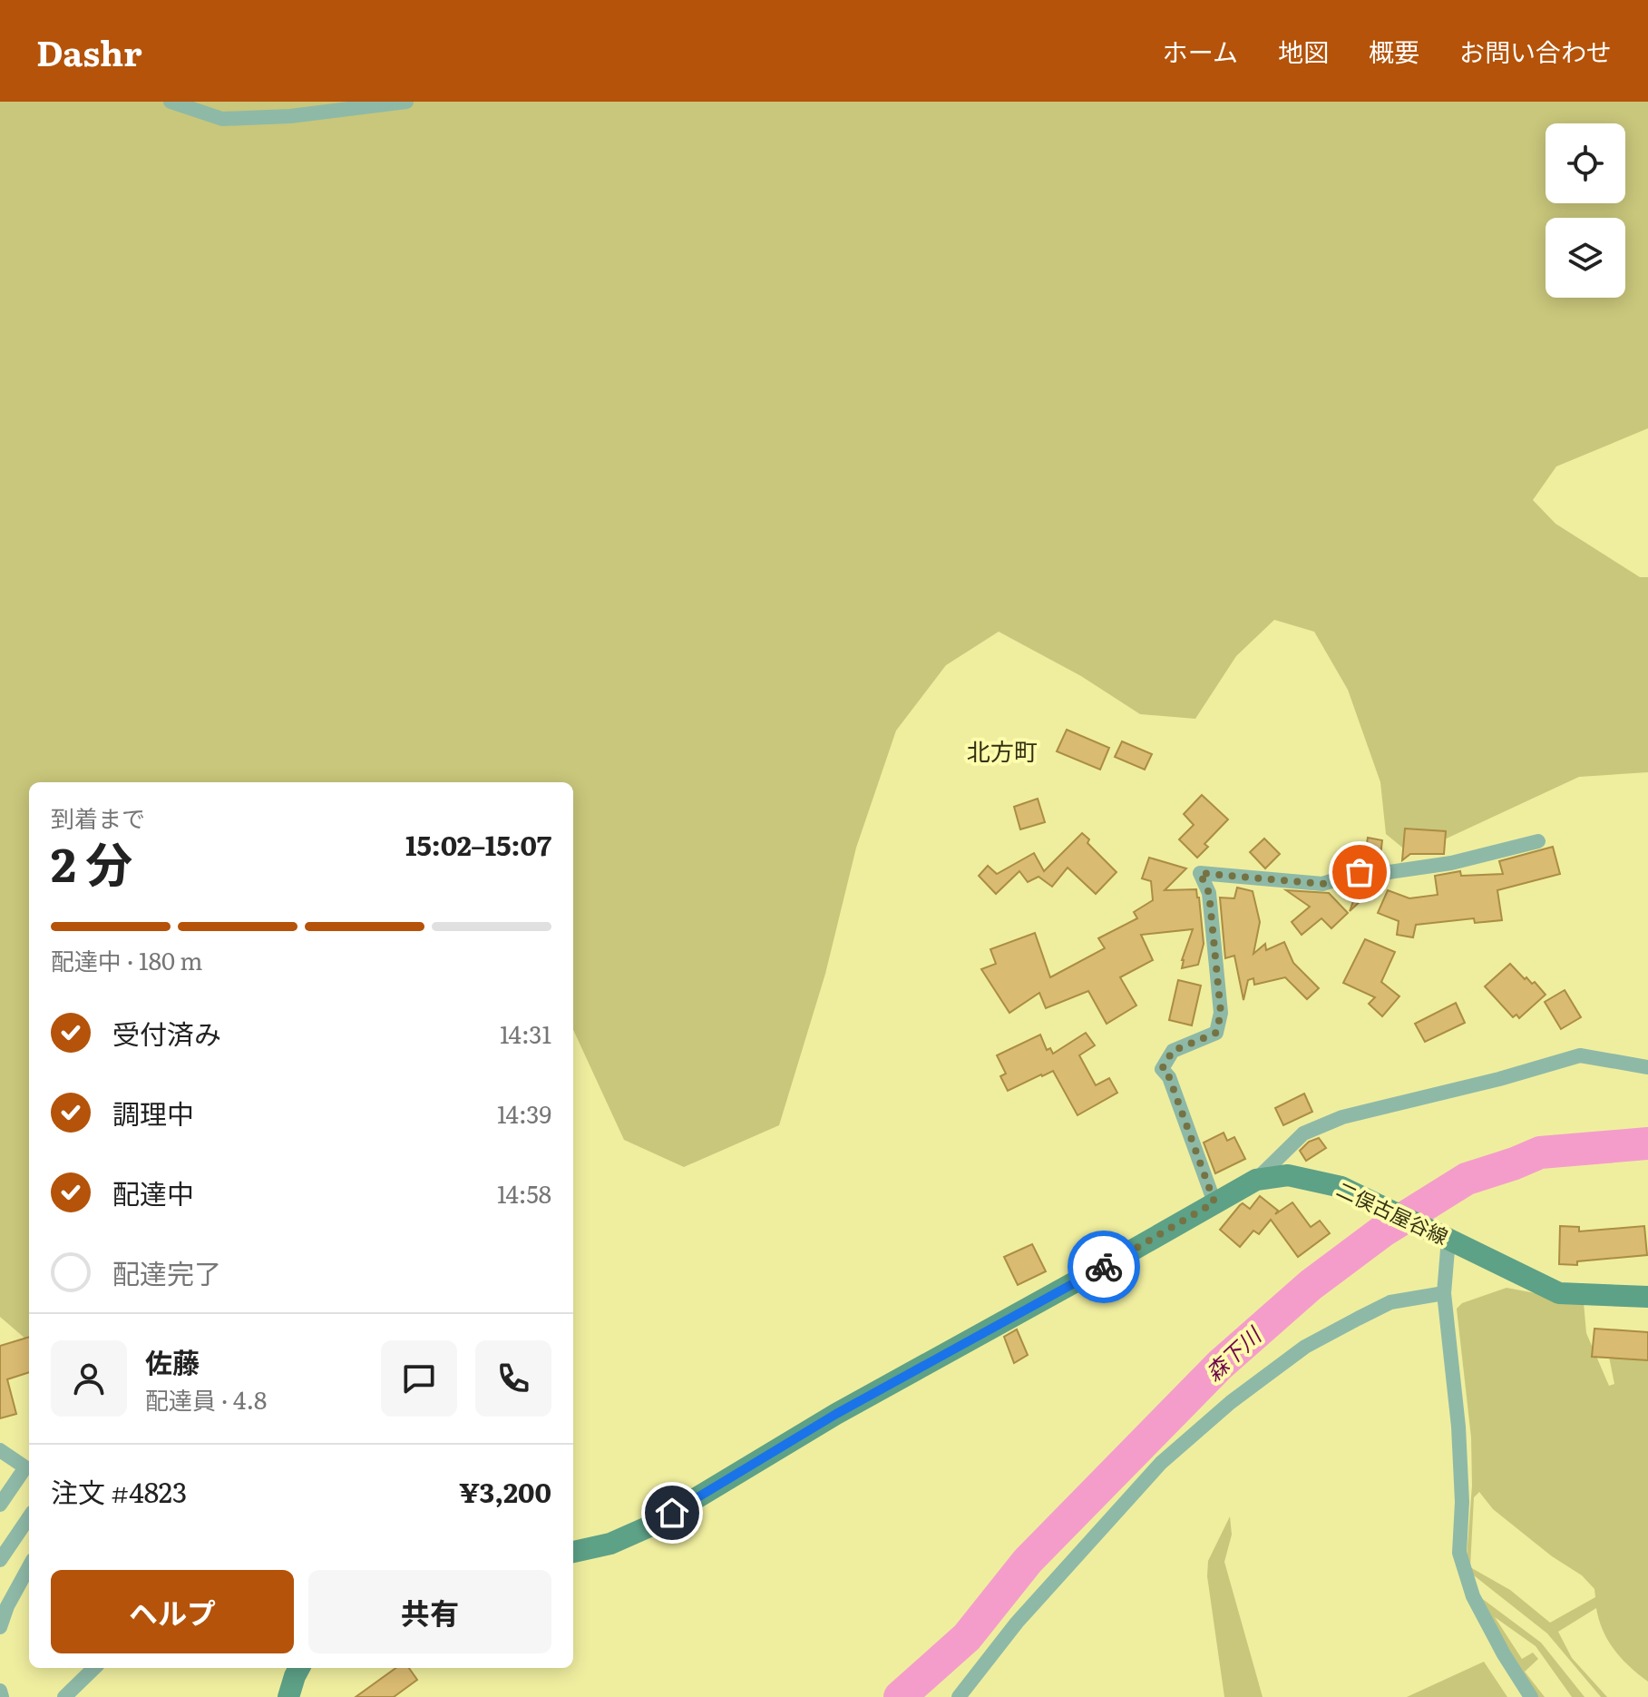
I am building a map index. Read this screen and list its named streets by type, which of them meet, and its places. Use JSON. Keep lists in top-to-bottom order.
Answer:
{
  "streets": {
    "main road": ["二俣古屋谷線"]
  },
  "districts": ["北方町"],
  "water": ["森下川"],
  "page": {
    "header": "Dashr",
    "nav": [
      "ホーム",
      "地図",
      "概要",
      "お問い合わせ"
    ],
    "heading": ["2 分", "到着まで", "15:02–15:07"],
    "panel": [
      "佐藤",
      "配達員 · 4.8",
      "注文 #4823",
      "¥3,200"
    ],
    "bar": "配達中 · 180 m",
    "list": [
      ["受付済み", "14:31"],
      ["調理中", "14:39"],
      ["配達中", "14:58"],
      "配達完了"
    ],
    "buttons": ["ヘルプ", "共有"]
  }
}
